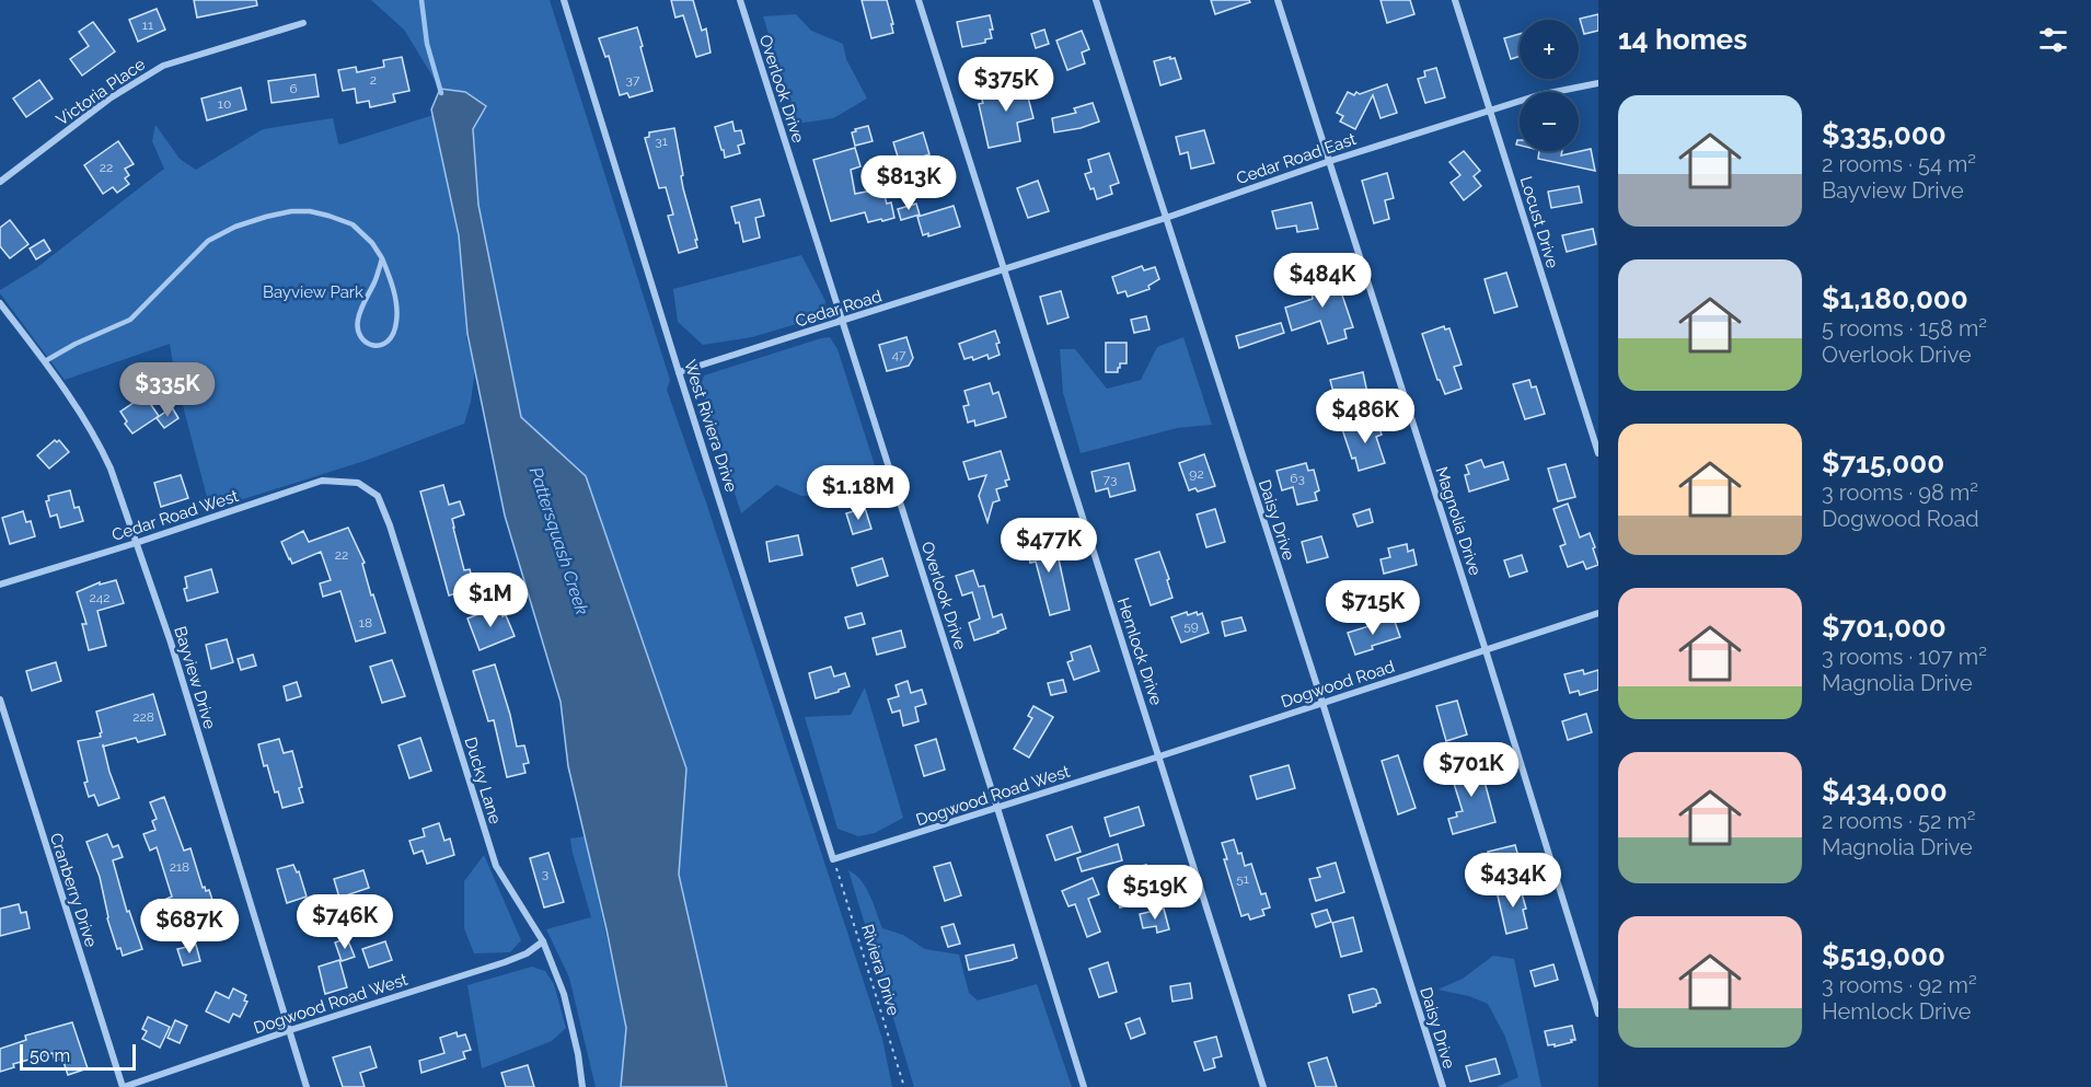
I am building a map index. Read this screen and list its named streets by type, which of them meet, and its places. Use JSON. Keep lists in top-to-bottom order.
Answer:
{
  "streets": {
    "street": [
      "Overlook Drive",
      "Victoria Place",
      "Cedar Road East",
      "Locust Drive",
      "Cedar Road",
      "West Riviera Drive",
      "Cedar Road West",
      "Daisy Drive",
      "Magnolia Drive",
      "Hemlock Drive",
      "Bayview Drive",
      "Dogwood Road",
      "Ducky Lane",
      "Dogwood Road West",
      "Cranberry Drive"
    ],
    "path": ["Riviera Drive"]
  },
  "crossings": [
    ["Overlook Drive", "Cedar Road"],
    ["Overlook Drive", "Dogwood Road West"],
    ["Cedar Road East", "Locust Drive"],
    ["Cedar Road East", "Cedar Road"],
    ["Cedar Road East", "Daisy Drive"],
    ["Cedar Road East", "Magnolia Drive"],
    ["Cedar Road East", "Hemlock Drive"],
    ["Cedar Road", "West Riviera Drive"],
    ["Cedar Road", "Hemlock Drive"],
    ["West Riviera Drive", "Dogwood Road West"],
    ["West Riviera Drive", "Riviera Drive"],
    ["Cedar Road West", "Bayview Drive"],
    ["Cedar Road West", "Ducky Lane"],
    ["Daisy Drive", "Dogwood Road"],
    ["Magnolia Drive", "Dogwood Road"],
    ["Hemlock Drive", "Dogwood Road"],
    ["Hemlock Drive", "Dogwood Road West"],
    ["Bayview Drive", "Dogwood Road West"],
    ["Dogwood Road", "Dogwood Road West"],
    ["Ducky Lane", "Dogwood Road West"],
    ["Dogwood Road West", "Cranberry Drive"],
    ["Dogwood Road West", "Riviera Drive"]
  ],
  "water": ["Pattersquash Creek"],
  "parks": ["Bayview Park"],
  "house_numbers": [
    "11",
    "2",
    "37",
    "6",
    "10",
    "31",
    "22",
    "47",
    "92",
    "63",
    "73",
    "22",
    "242",
    "18",
    "59",
    "228",
    "218",
    "3",
    "51"
  ],
  "scale_bar": "50 m",
  "page": {
    "heading": "14 homes",
    "map_buttons": ["+", "−"],
    "price": [
      "$375K",
      "$813K",
      "$484K",
      "$335K",
      "$486K",
      "$1.18M",
      "$477K",
      "$1M",
      "$715K",
      "$701K",
      "$434K",
      "$519K",
      "$746K",
      "$687K"
    ],
    "list": [
      {
        "name": "$335,000",
        "note": "2 rooms · 54 m² · Bayview Drive"
      },
      {
        "name": "$1,180,000",
        "note": "5 rooms · 158 m² · Overlook Drive"
      },
      {
        "name": "$715,000",
        "note": "3 rooms · 98 m² · Dogwood Road"
      },
      {
        "name": "$701,000",
        "note": "3 rooms · 107 m² · Magnolia Drive"
      },
      {
        "name": "$434,000",
        "note": "2 rooms · 52 m² · Magnolia Drive"
      },
      {
        "name": "$519,000",
        "note": "3 rooms · 92 m² · Hemlock Drive"
      }
    ],
    "scale": "50 m"
  }
}
